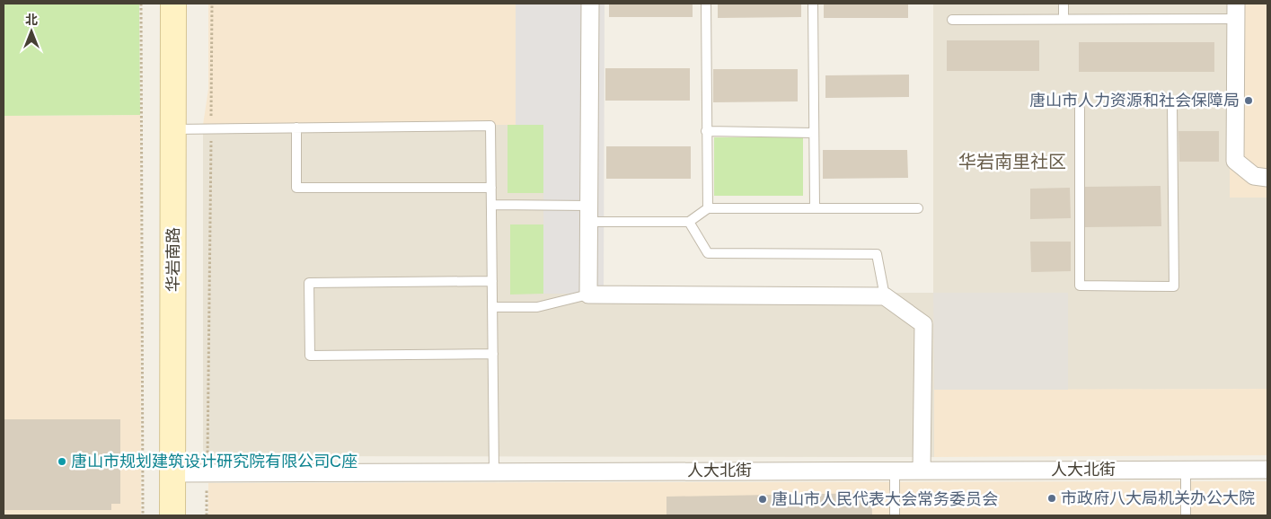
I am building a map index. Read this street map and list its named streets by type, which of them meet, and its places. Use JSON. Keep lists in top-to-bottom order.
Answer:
{
  "streets": {
    "street": ["华岩南路", "人大北街"]
  },
  "crossings": [
    ["华岩南路", "人大北街"]
  ],
  "districts": ["华岩南里社区"],
  "places": [
    "唐山市人力资源和社会保障局",
    "唐山市规划建筑设计研究院有限公司C座",
    "市政府八大局机关办公大院",
    "唐山市人民代表大会常务委员会"
  ],
  "north": "top"
}
